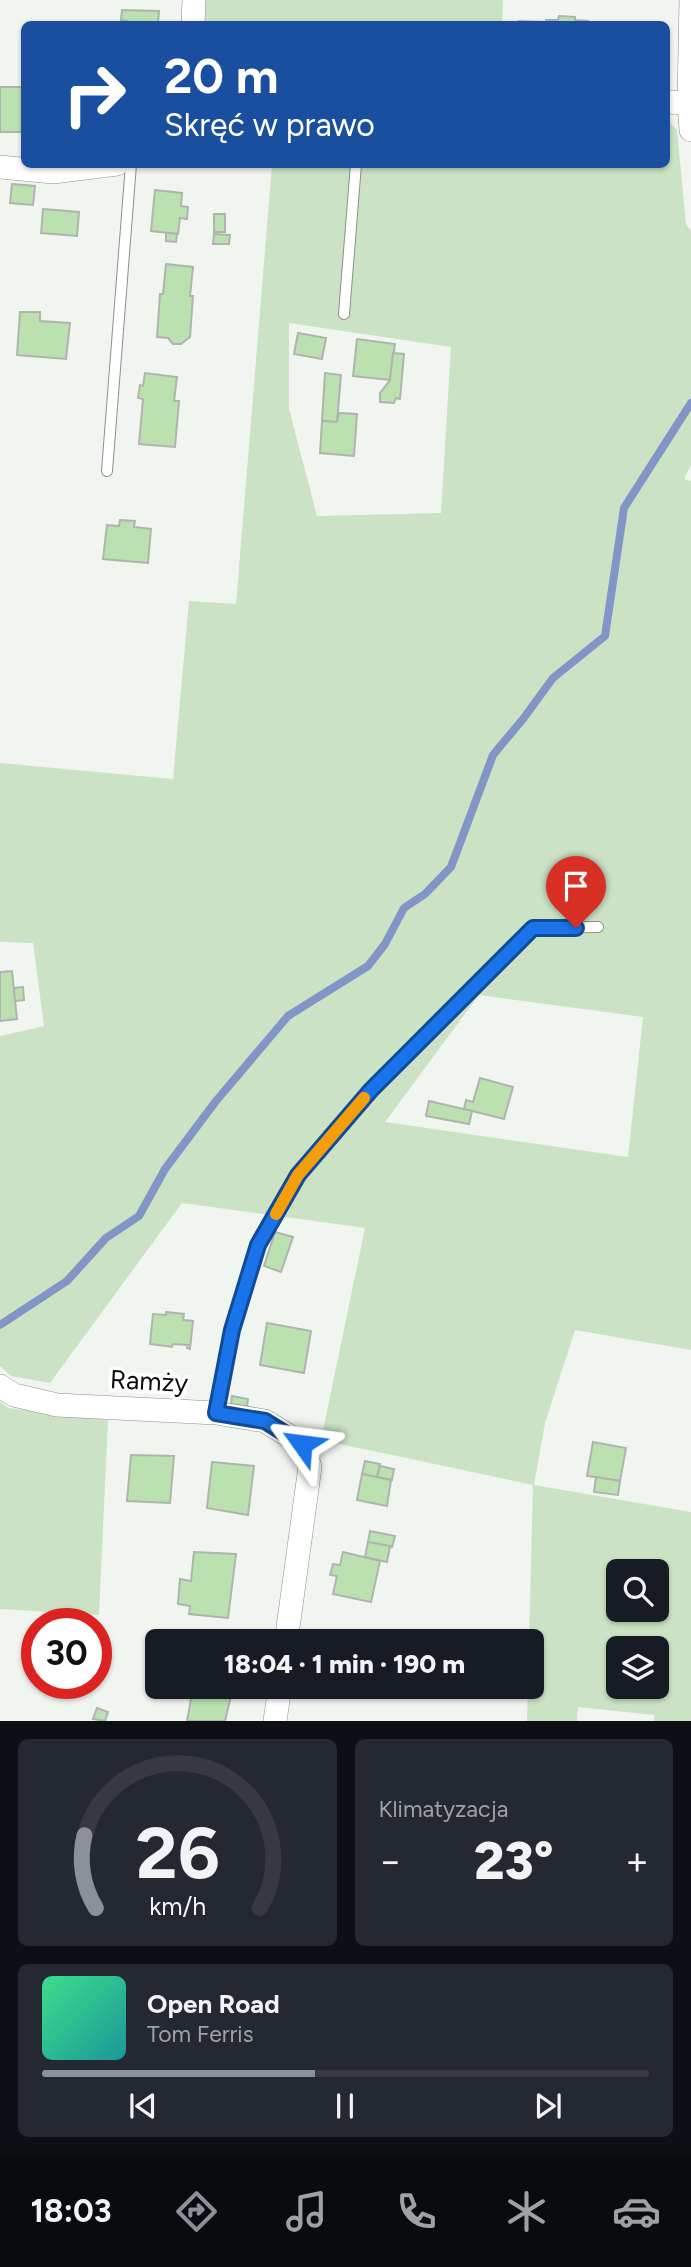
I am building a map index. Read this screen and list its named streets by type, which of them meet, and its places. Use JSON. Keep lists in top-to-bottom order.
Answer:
{
  "streets": {
    "street": ["Ramży"]
  },
  "page": {
    "turn": ["20 m", "Skręć w prawo"],
    "limit": "30",
    "trip": "18:04 · 1 min · 190 m",
    "tile": "Klimatyzacja",
    "heat": ["−", "23°", "+"],
    "song": ["Open Road", "Tom Ferris"],
    "tabs": "18:03",
    "gauge": ["26", "km/h"]
  }
}
